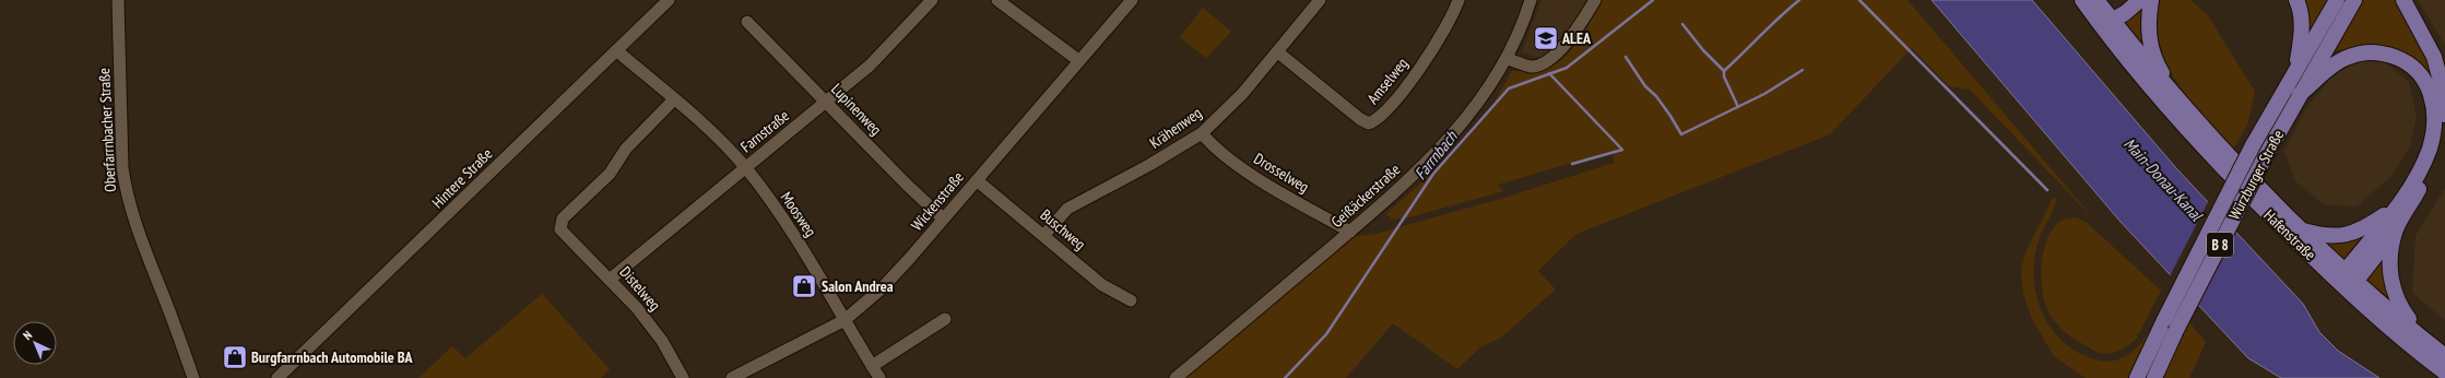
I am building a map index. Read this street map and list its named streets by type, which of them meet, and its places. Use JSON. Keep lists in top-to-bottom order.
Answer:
{
  "streets": {
    "main road": ["Würzburger Straße", "Hafenstraße", "B 8"],
    "street": [
      "Amselweg",
      "Lupinenweg",
      "Krähenweg",
      "Oberfarrnbacher Straße",
      "Farnstraße",
      "Drosselweg",
      "Hintere Straße",
      "Geißäckerstraße",
      "Wickenstraße",
      "Moosweg",
      "Buschweg",
      "Distelweg"
    ]
  },
  "crossings": [
    ["Amselweg", "Krähenweg"],
    ["Lupinenweg", "Farnstraße"],
    ["Lupinenweg", "Wickenstraße"],
    ["Krähenweg", "Drosselweg"],
    ["Krähenweg", "Buschweg"],
    ["Farnstraße", "Moosweg"],
    ["Farnstraße", "Distelweg"],
    ["Drosselweg", "Geißäckerstraße"],
    ["Hintere Straße", "Moosweg"],
    ["Wickenstraße", "Moosweg"],
    ["Wickenstraße", "Buschweg"],
    ["Moosweg", "Distelweg"]
  ],
  "water": ["Farrnbach", "Main-Donau-Kanal"],
  "places": {
    "school or university": ["ALEA"],
    "shop": ["Salon Andrea", "Burgfarrnbach Automobile BA"]
  },
  "north": "top left"
}
